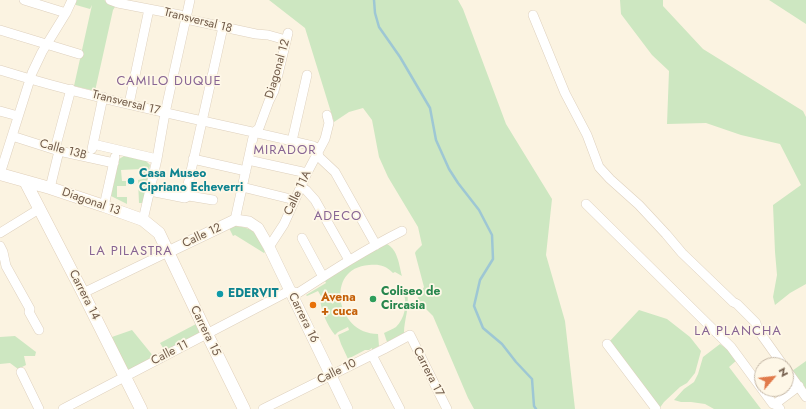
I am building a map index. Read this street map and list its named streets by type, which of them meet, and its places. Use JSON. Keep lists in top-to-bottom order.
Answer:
{
  "streets": {
    "main road": ["Diagonal 13", "Carrera 14", "Carrera 15"],
    "street": [
      "Transversal 18",
      "Diagonal 12",
      "Transversal 17",
      "Calle 13B",
      "Calle 11A",
      "Calle 12",
      "Carrera 16",
      "Calle 11",
      "Calle 10",
      "Carrera 17"
    ]
  },
  "crossings": [
    ["Transversal 18", "Diagonal 12"],
    ["Diagonal 12", "Transversal 17"],
    ["Diagonal 12", "Calle 12"],
    ["Diagonal 12", "Carrera 16"],
    ["Calle 11A", "Carrera 16"],
    ["Diagonal 13", "Calle 12"],
    ["Diagonal 13", "Carrera 14"],
    ["Diagonal 13", "Carrera 15"],
    ["Calle 12", "Carrera 14"],
    ["Calle 12", "Carrera 16"],
    ["Calle 12", "Carrera 15"],
    ["Carrera 14", "Calle 11"],
    ["Carrera 16", "Calle 11"],
    ["Carrera 16", "Calle 10"],
    ["Carrera 15", "Calle 11"],
    ["Calle 10", "Carrera 17"]
  ],
  "districts": [
    "CAMILO DUQUE",
    "MIRADOR",
    "ADECO",
    "LA PILASTRA",
    "LA PLANCHA"
  ],
  "places": [
    "Casa Museo Cipriano Echeverri",
    "EDERVIT",
    "Coliseo de Circasia",
    "Avena + cuca"
  ],
  "north": "top right"
}
